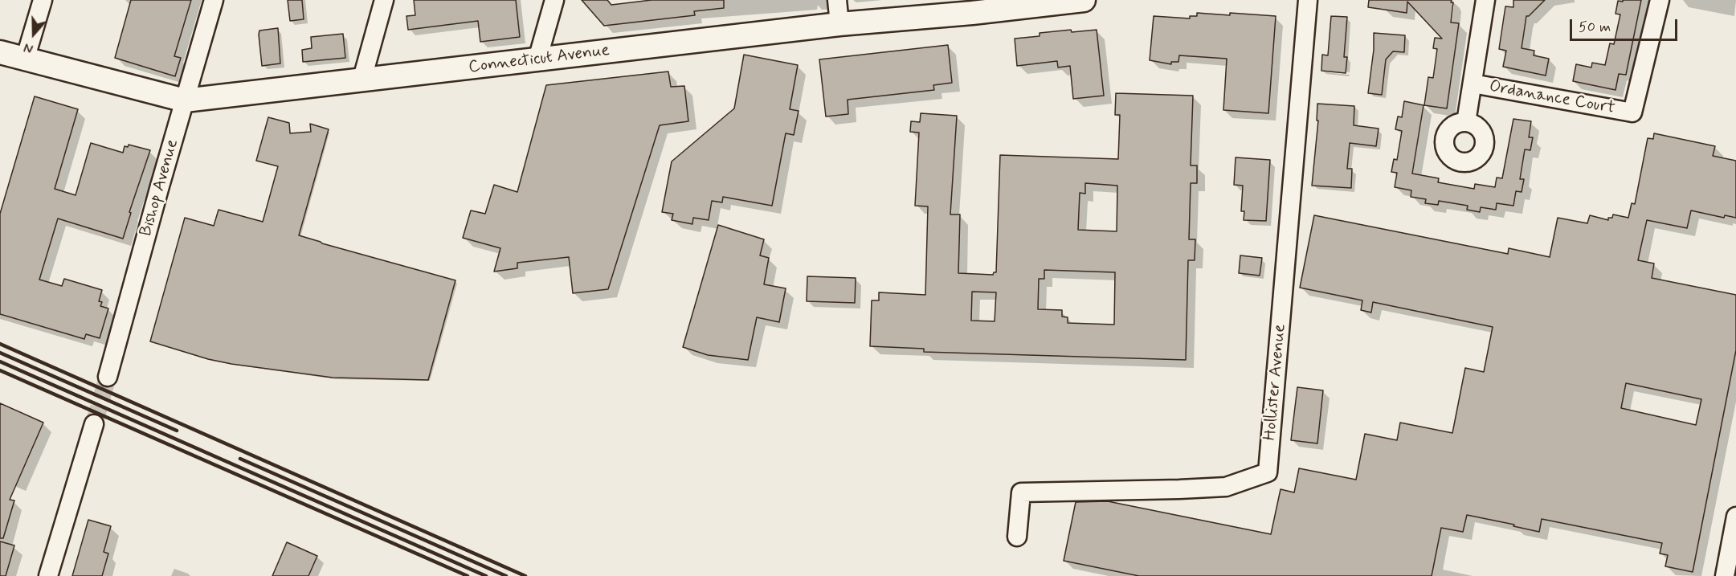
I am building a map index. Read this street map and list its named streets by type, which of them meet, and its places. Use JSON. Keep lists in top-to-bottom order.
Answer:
{
  "streets": {
    "main road": ["Connecticut Avenue"],
    "street": ["Ordanance Court", "Bishop Avenue", "Hollister Avenue"]
  },
  "crossings": [
    ["Connecticut Avenue", "Bishop Avenue"]
  ],
  "scale_bar": "50 m",
  "north": "bottom"
}
